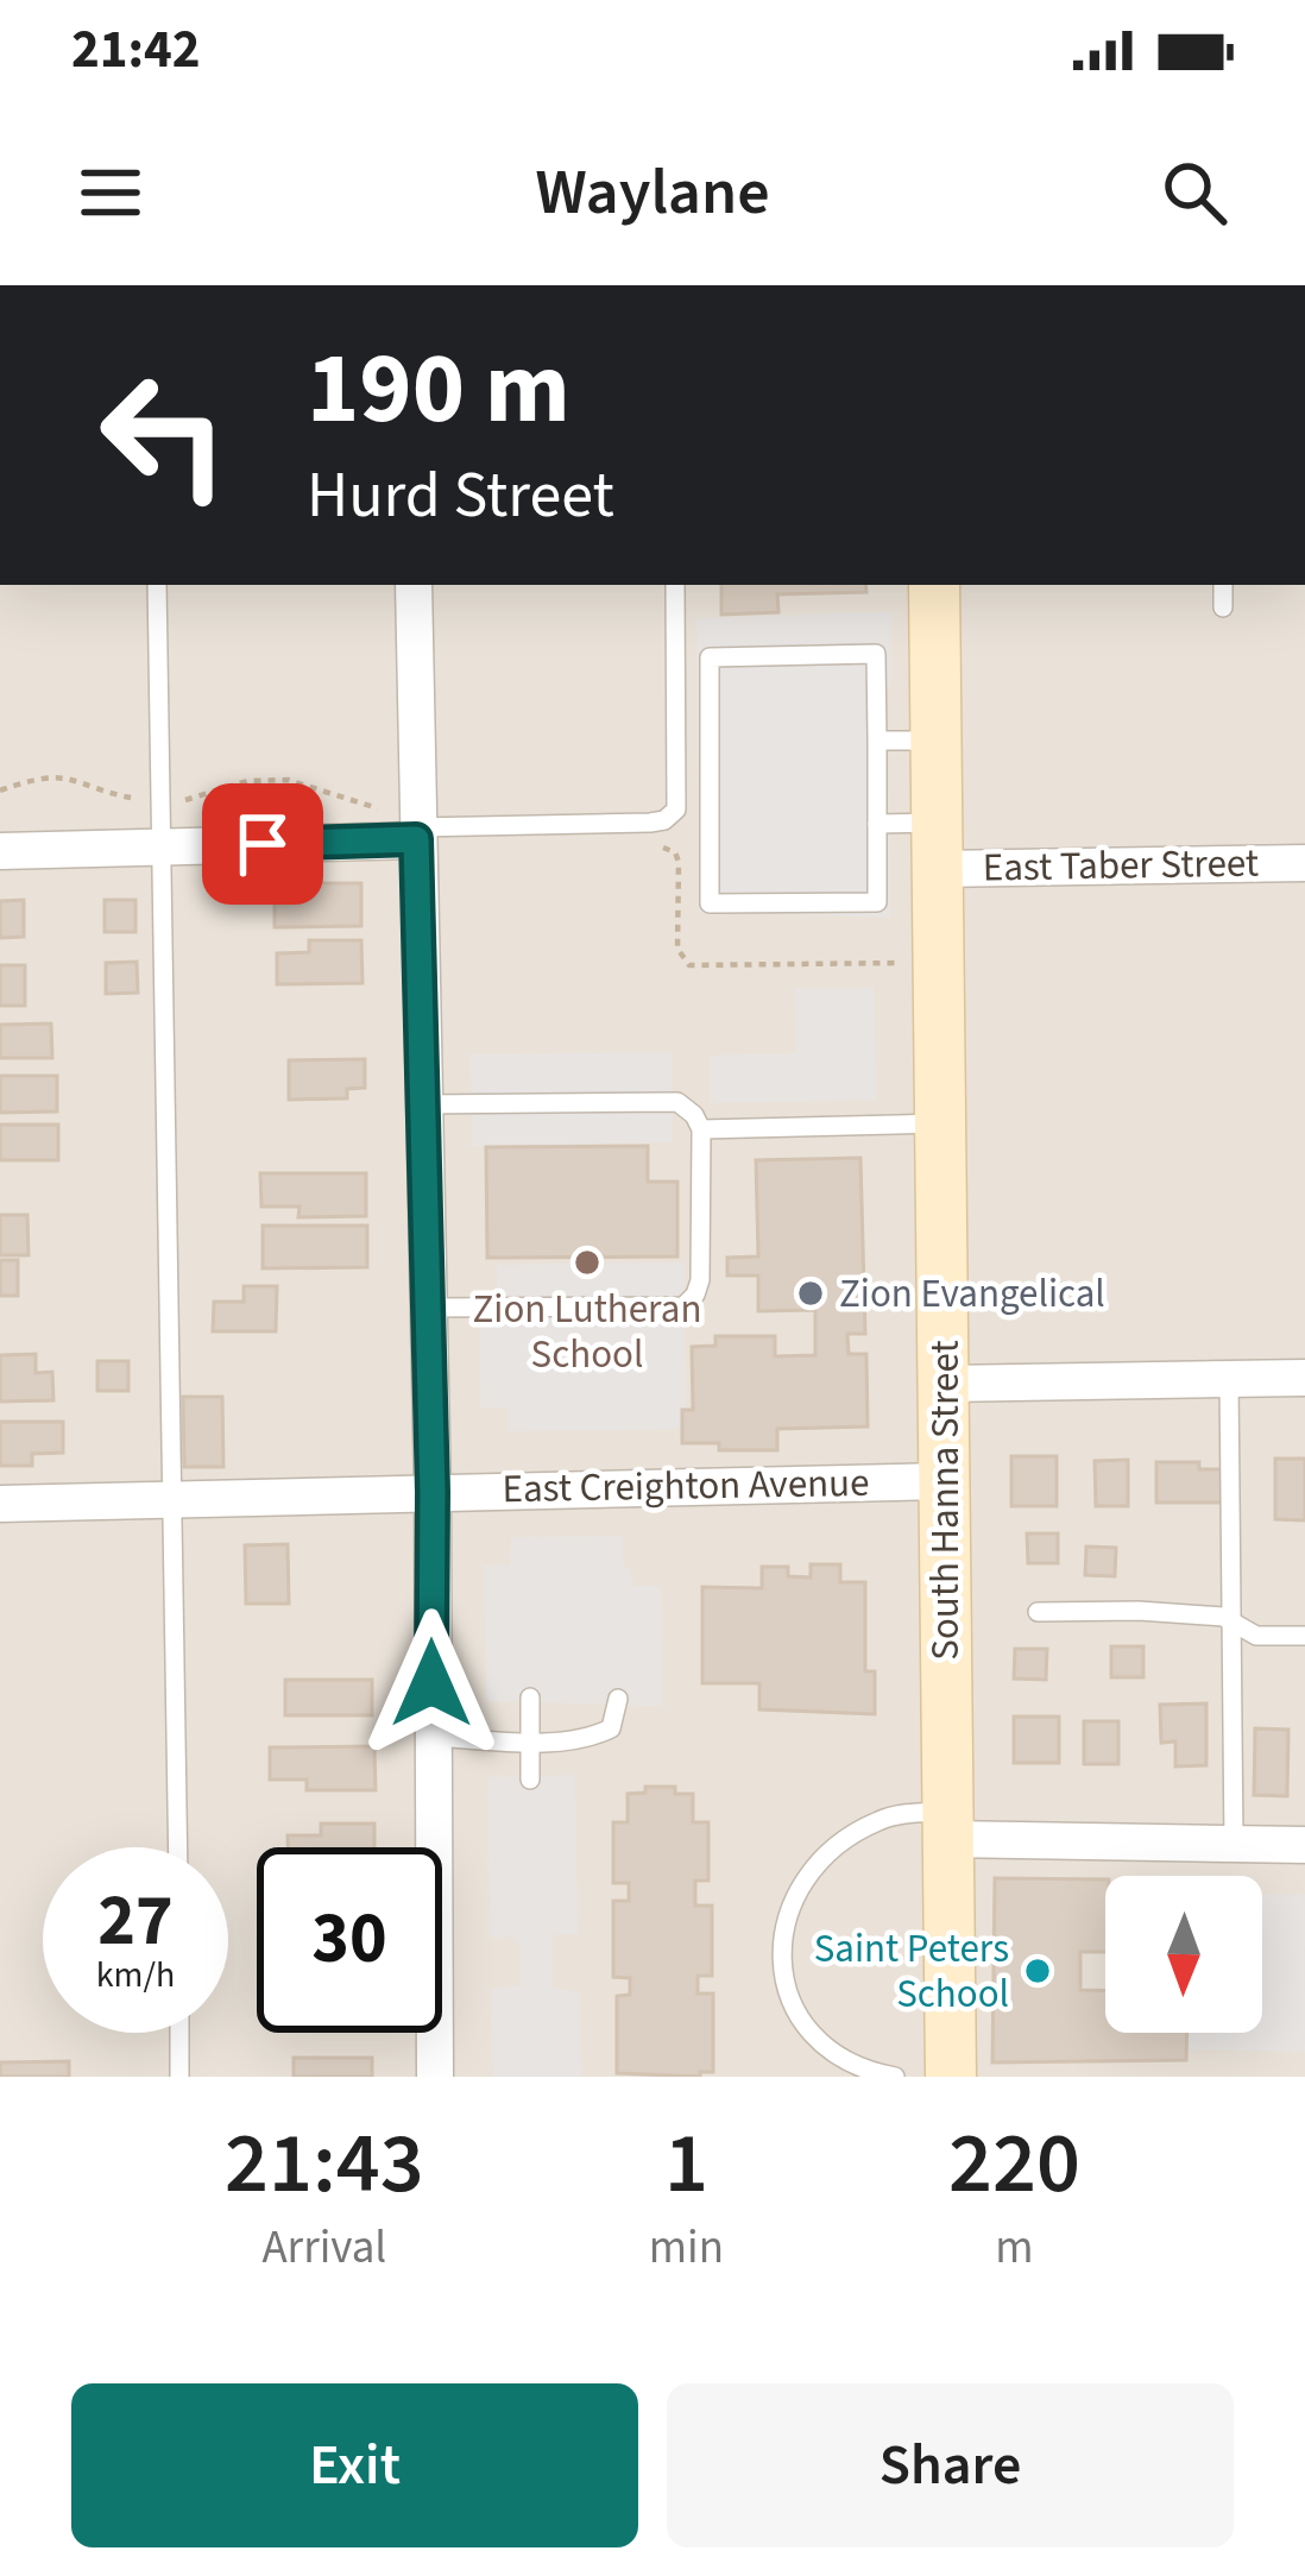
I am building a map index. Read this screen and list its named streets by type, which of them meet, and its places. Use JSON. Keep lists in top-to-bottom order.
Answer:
{
  "streets": {
    "street": ["East Taber Street", "East Creighton Avenue", "South Hanna Street"]
  },
  "crossings": [
    ["East Taber Street", "South Hanna Street"],
    ["East Creighton Avenue", "South Hanna Street"]
  ],
  "places": ["Zion Lutheran School", "Zion Evangelical", "Saint Peters School"],
  "north": "bottom",
  "page": {
    "status": "21:42",
    "header": "Waylane",
    "turn": ["190 m", "Hurd Street"],
    "speed": "27 km/h",
    "limit": "30",
    "eta": [
      "21:43",
      "Arrival",
      "1",
      "min",
      "220",
      "m"
    ],
    "buttons": ["Exit", "Share"]
  }
}
